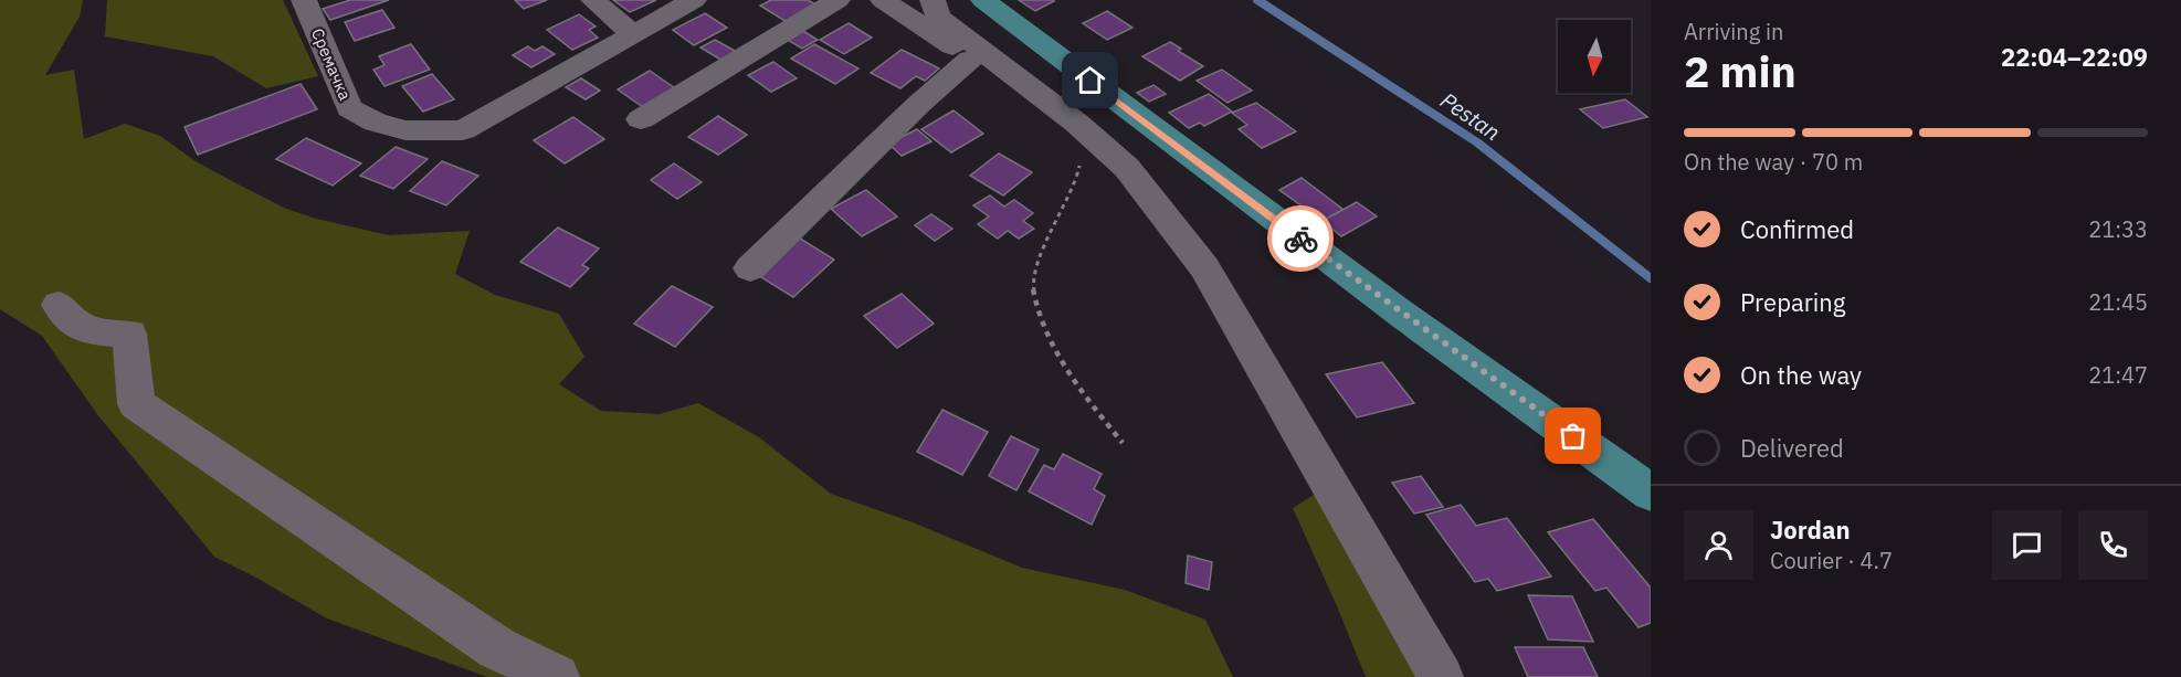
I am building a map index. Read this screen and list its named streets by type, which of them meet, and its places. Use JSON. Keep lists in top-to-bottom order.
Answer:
{
  "streets": {
    "street": ["Сремачка"]
  },
  "water": ["Pestan"],
  "north": "bottom",
  "page": {
    "heading": ["2 min", "Arriving in", "22:04–22:09"],
    "panel": ["Jordan", "Courier · 4.7"],
    "bar": "On the way · 70 m",
    "list": [
      ["Confirmed", "21:33"],
      ["Preparing", "21:45"],
      ["On the way", "21:47"],
      "Delivered"
    ]
  }
}
